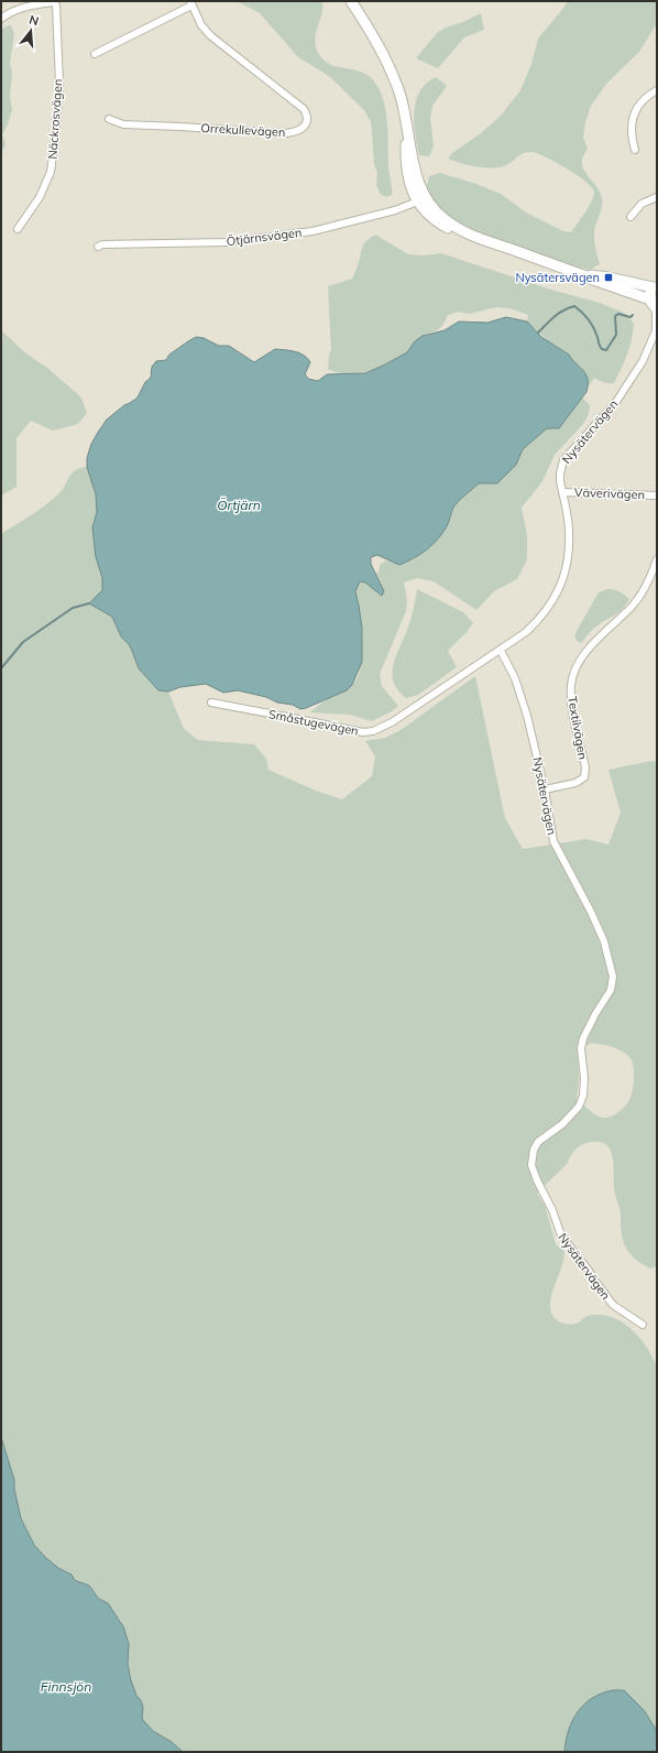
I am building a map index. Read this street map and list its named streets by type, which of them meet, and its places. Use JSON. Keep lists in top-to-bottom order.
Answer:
{
  "streets": {
    "street": [
      "Näckrosvägen",
      "Orrekullevägen",
      "Ötjärnsvägen",
      "Nysätervägen",
      "Väverivägen",
      "Småstugevägen",
      "Textilvägen"
    ]
  },
  "crossings": [
    ["Nysätervägen", "Väverivägen"],
    ["Nysätervägen", "Småstugevägen"],
    ["Nysätervägen", "Textilvägen"]
  ],
  "water": ["Örtjärn", "Finnsjön"],
  "places": {
    "transit": ["Nysätersvägen"]
  },
  "north": "top"
}
